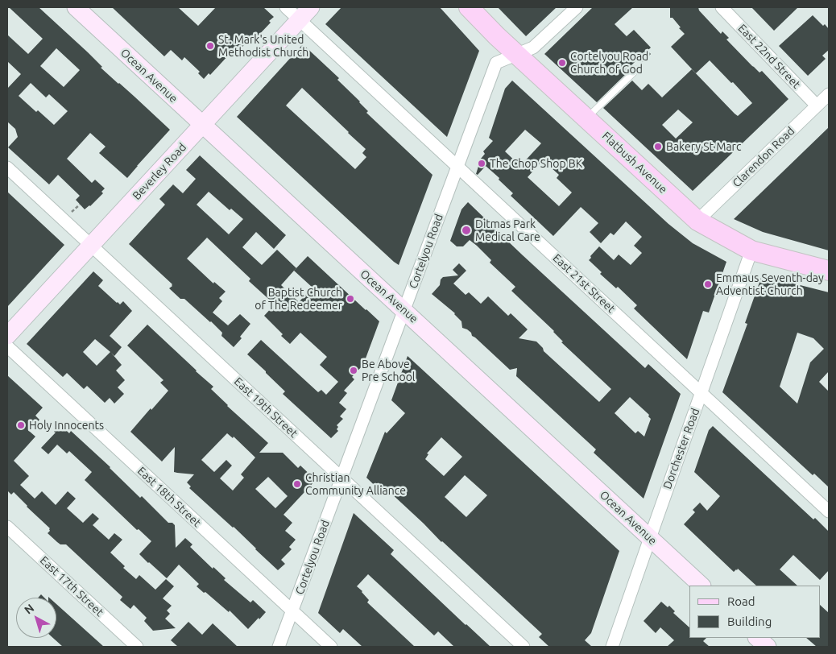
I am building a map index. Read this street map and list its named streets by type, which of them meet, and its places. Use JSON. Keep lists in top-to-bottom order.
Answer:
{
  "streets": {
    "main road": ["Ocean Avenue", "Flatbush Avenue", "Beverley Road"],
    "street": [
      "East 22nd Street",
      "Clarendon Road",
      "Cortelyou Road",
      "East 21st Street",
      "East 19th Street",
      "Dorchester Road",
      "East 18th Street",
      "East 17th Street"
    ]
  },
  "crossings": [
    ["East 22nd Street", "Clarendon Road"],
    ["Ocean Avenue", "Beverley Road"],
    ["Ocean Avenue", "Cortelyou Road"],
    ["Ocean Avenue", "Dorchester Road"],
    ["Clarendon Road", "Flatbush Avenue"],
    ["Flatbush Avenue", "Cortelyou Road"],
    ["Flatbush Avenue", "Dorchester Road"],
    ["Beverley Road", "East 21st Street"],
    ["Beverley Road", "East 19th Street"],
    ["Cortelyou Road", "East 21st Street"],
    ["Cortelyou Road", "East 19th Street"],
    ["Cortelyou Road", "East 18th Street"],
    ["East 21st Street", "Dorchester Road"]
  ],
  "places": [
    "St. Mark's United Methodist Church",
    "Cortelyou Road Church of God",
    "Bakery St Marc",
    "The Chop Shop BK",
    "Ditmas Park Medical Care",
    "Emmaus Seventh-day Adventist Church",
    "Baptist Church of The Redeemer",
    "Be Above Pre School",
    "Holy Innocents",
    "Christian Community Alliance"
  ],
  "legend": ["Road", "Building"],
  "north": "top left"
}
